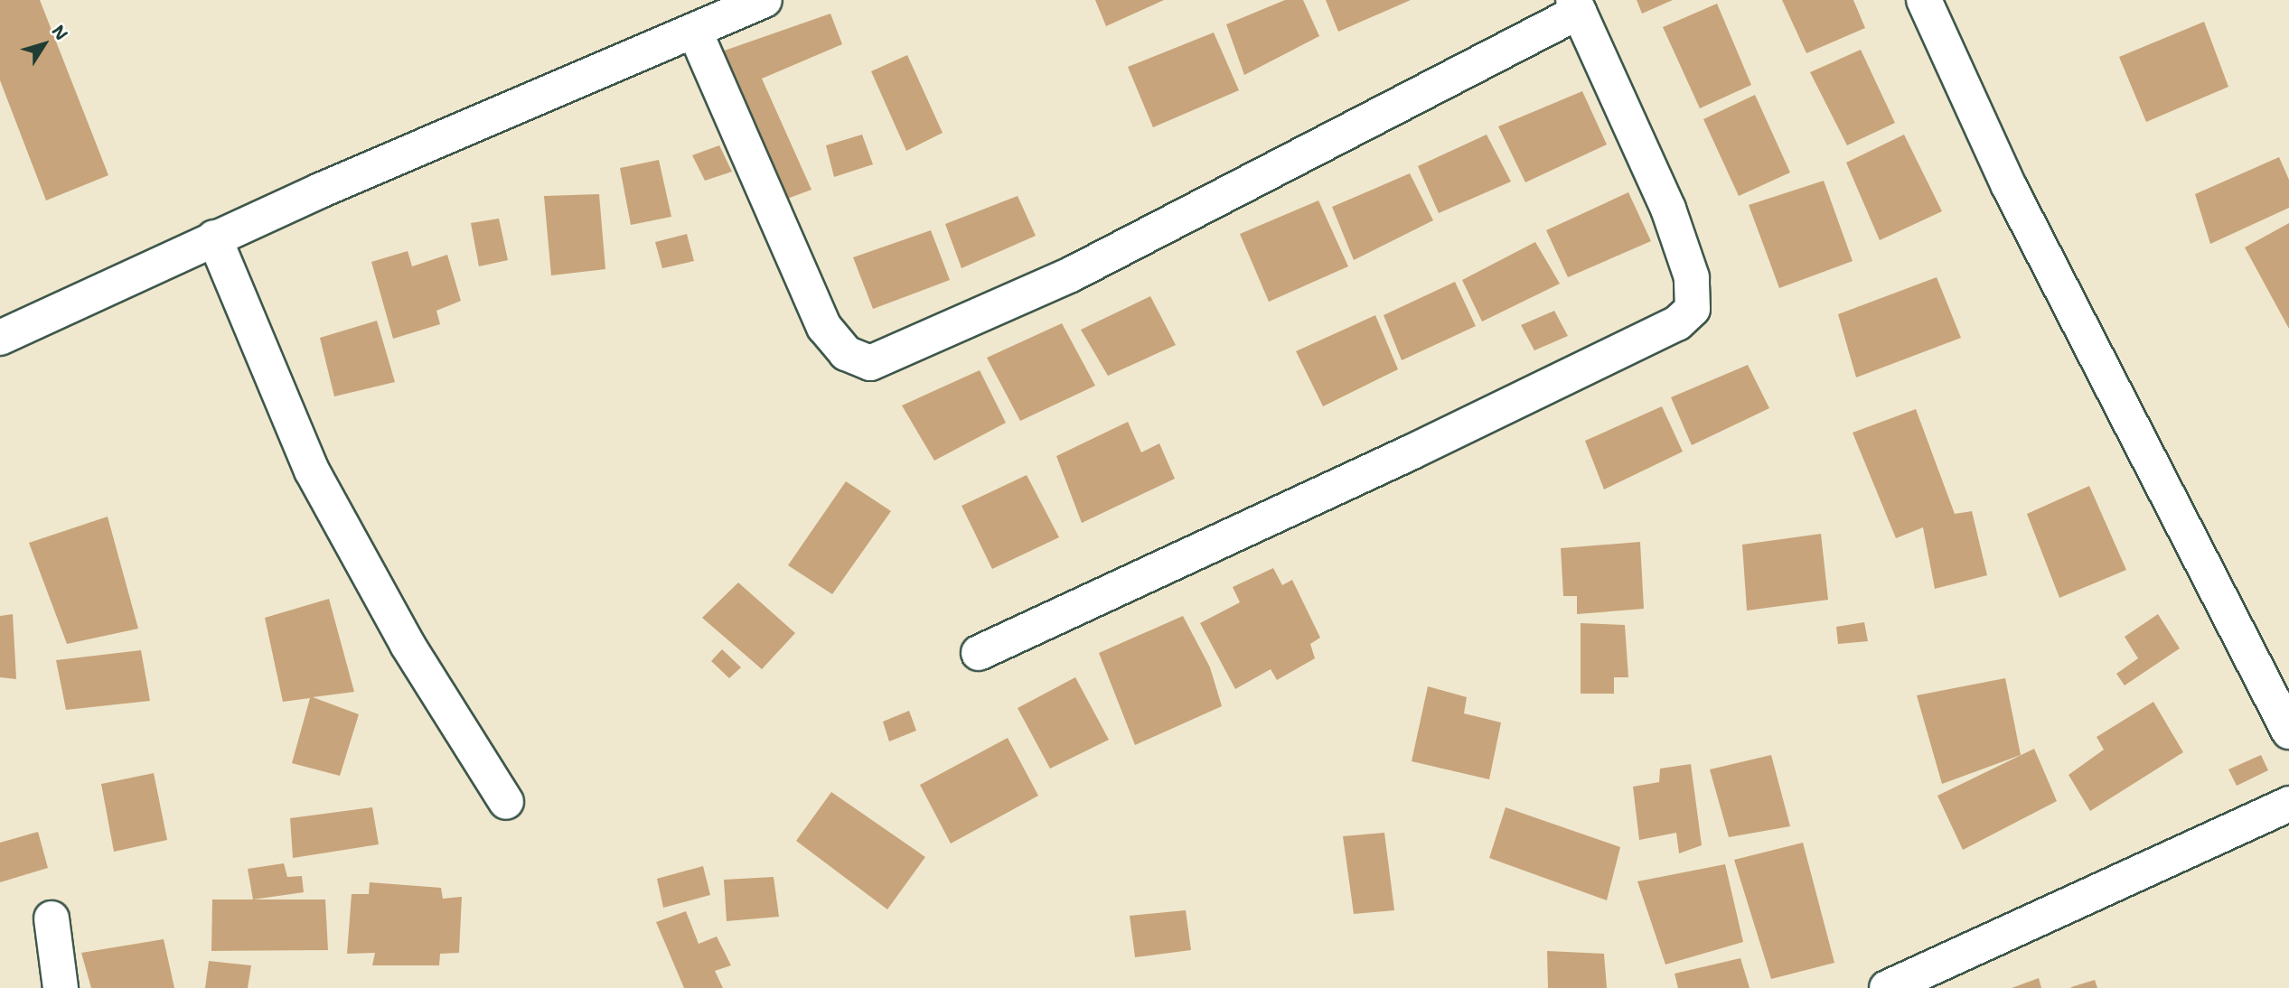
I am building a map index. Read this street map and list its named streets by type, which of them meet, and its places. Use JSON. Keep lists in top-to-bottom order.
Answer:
{
  "north": "top right"
}
